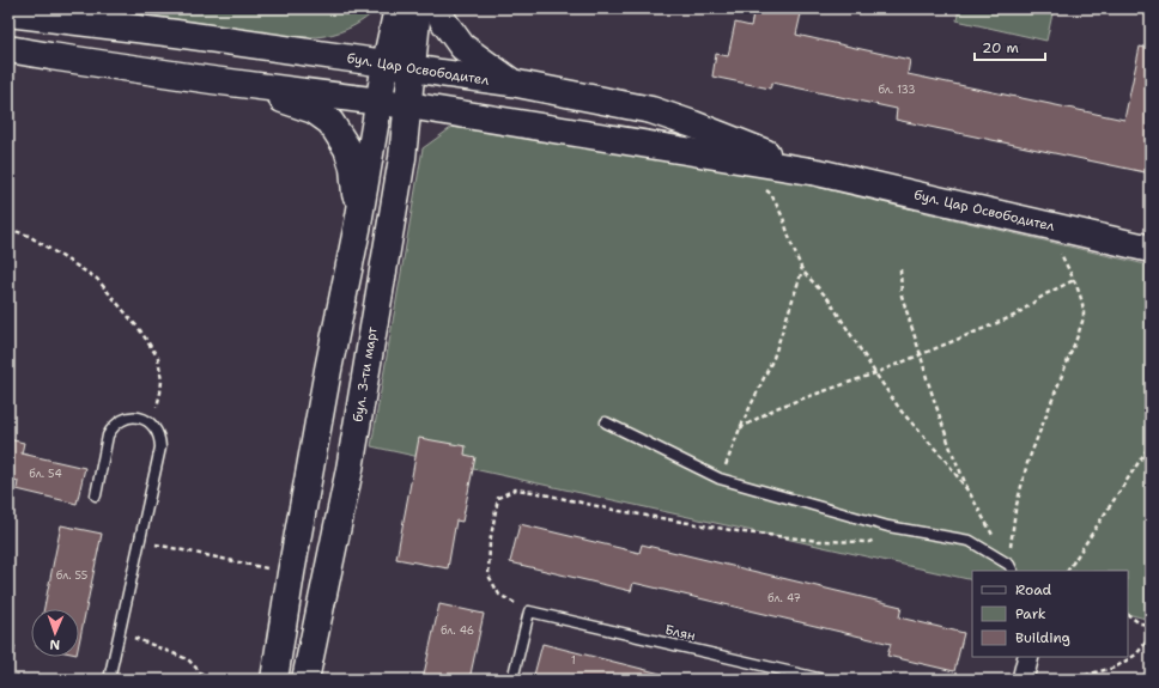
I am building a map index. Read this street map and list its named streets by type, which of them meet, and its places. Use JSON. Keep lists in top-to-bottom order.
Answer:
{
  "streets": {
    "main road": ["бул. Цар Освободител", "бул. 3-ти март"],
    "lane": ["Блян"]
  },
  "crossings": [
    ["бул. Цар Освободител", "бул. 3-ти март"]
  ],
  "house_numbers": [
    "бл. 133",
    "бл. 54",
    "бл. 55",
    "бл. 47",
    "бл. 46",
    "1"
  ],
  "legend": ["Road", "Park", "Building"],
  "scale_bar": "20 m",
  "north": "bottom"
}
